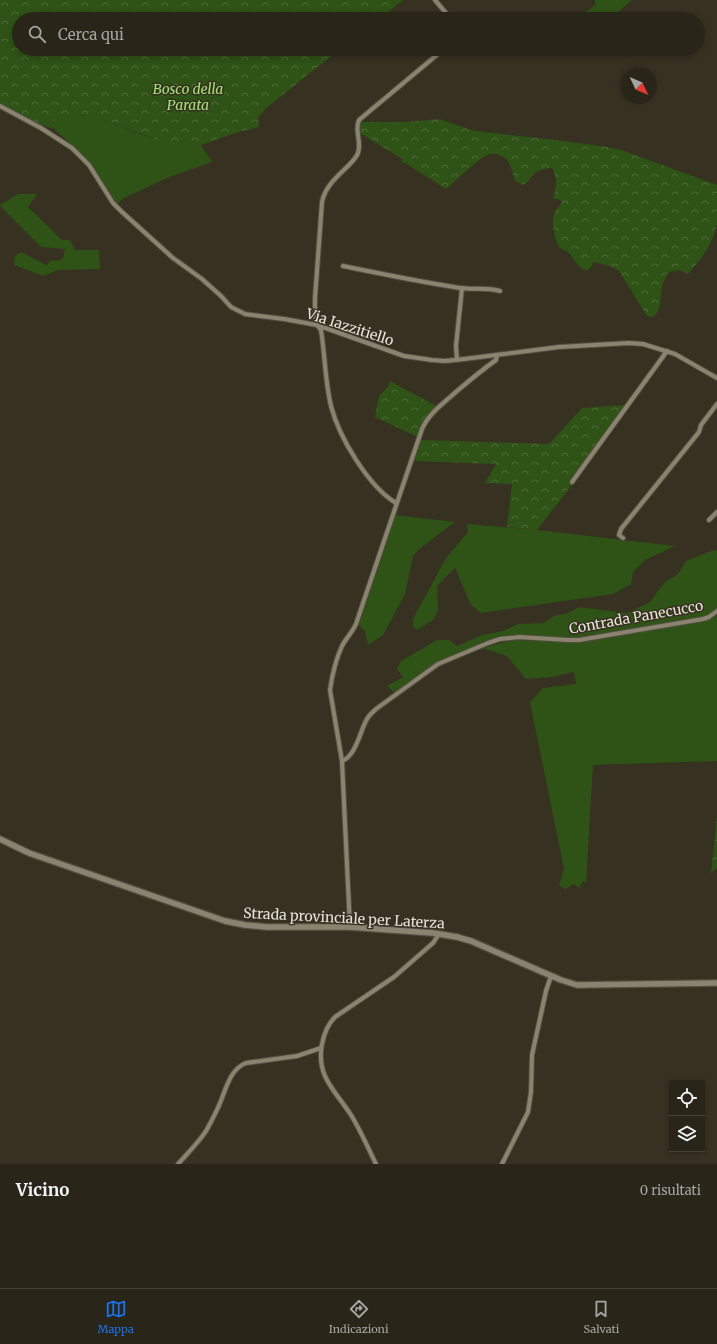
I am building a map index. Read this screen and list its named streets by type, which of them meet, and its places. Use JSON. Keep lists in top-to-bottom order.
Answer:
{
  "streets": {
    "main road": ["Strada provinciale per Laterza"],
    "street": ["Via Iazzitiello", "Contrada Panecucco"]
  },
  "parks": ["Bosco della Parata"],
  "north": "bottom right",
  "page": {
    "search": "Cerca qui",
    "heading": ["Vicino", "0 risultati"],
    "nav": ["Mappa", "Indicazioni", "Salvati"]
  }
}
